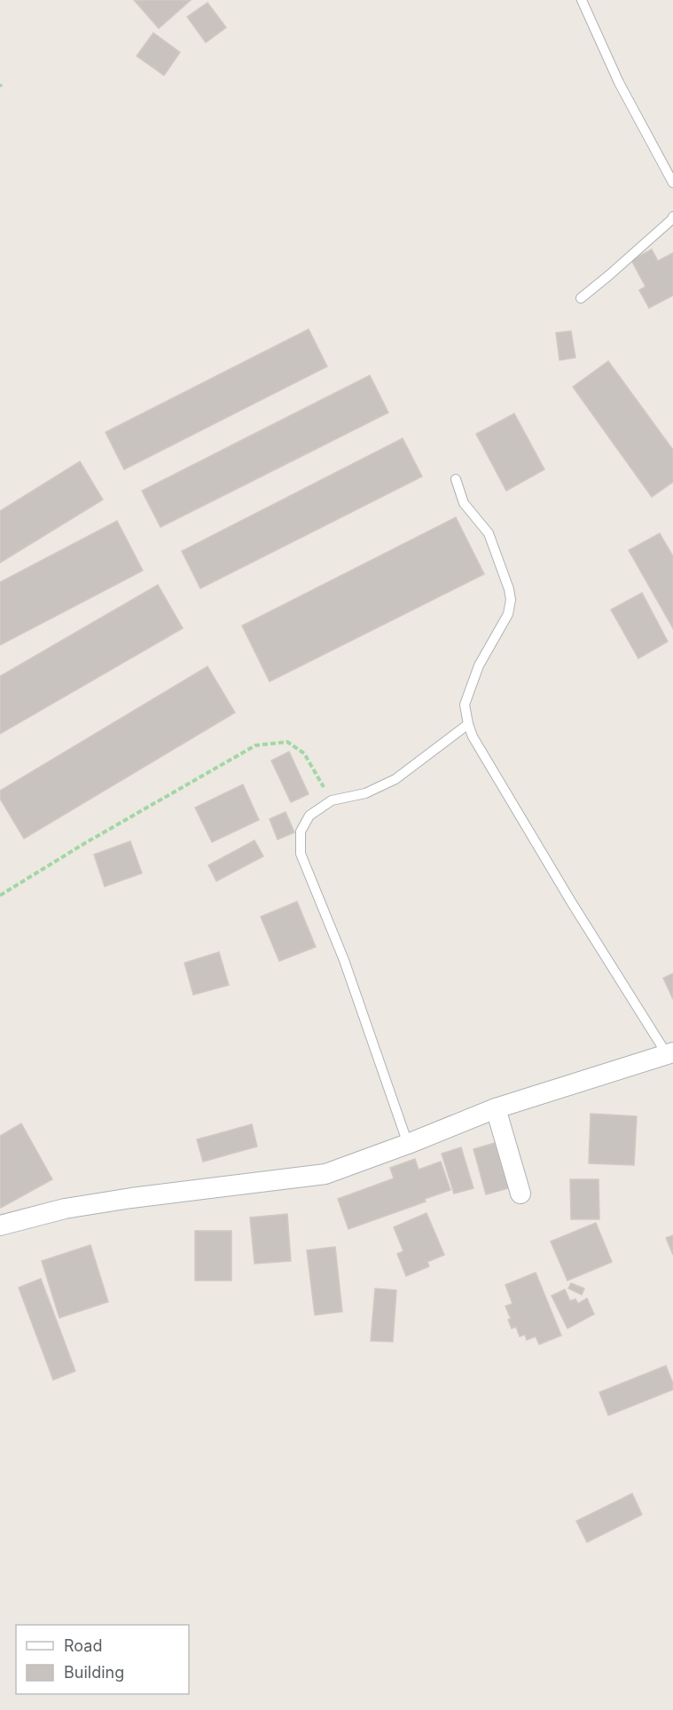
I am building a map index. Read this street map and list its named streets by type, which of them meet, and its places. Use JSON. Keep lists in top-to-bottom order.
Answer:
{
  "legend": ["Road", "Building"]
}
